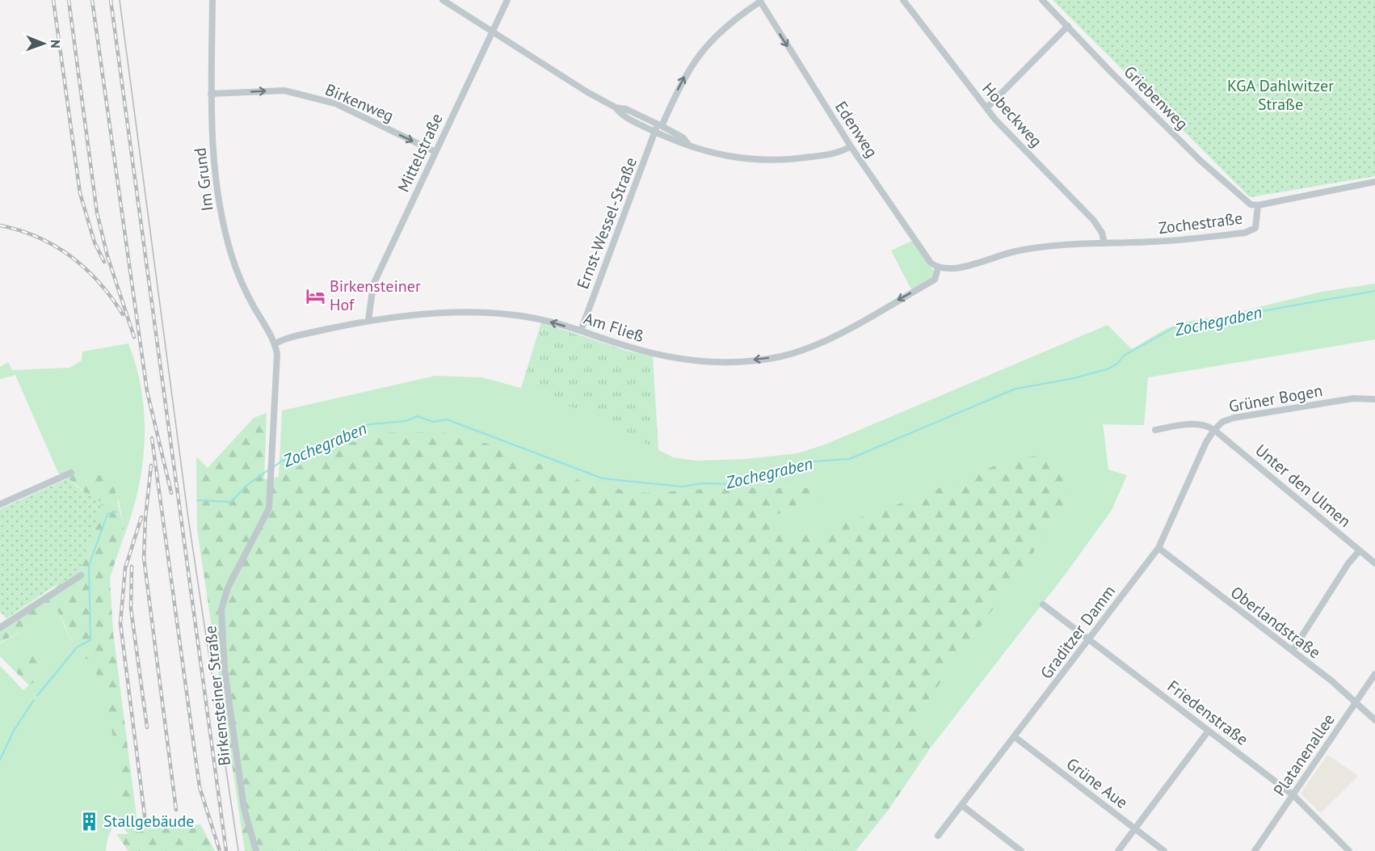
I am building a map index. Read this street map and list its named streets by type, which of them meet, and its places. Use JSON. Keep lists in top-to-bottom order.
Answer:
{
  "streets": {
    "street": [
      "Griebenweg",
      "Birkenweg",
      "Hobeckweg",
      "Edenweg",
      "Mittelstraße",
      "Im Grund",
      "Ernst-Wessel-Straße",
      "Zochestraße",
      "Am Fließ",
      "Grüner Bogen",
      "Unter den Ulmen",
      "Oberlandstraße",
      "Graditzer Damm",
      "Birkensteiner Straße",
      "Friedenstraße",
      "Platanenallee",
      "Grüne Aue"
    ]
  },
  "crossings": [
    ["Griebenweg", "Zochestraße"],
    ["Birkenweg", "Mittelstraße"],
    ["Birkenweg", "Im Grund"],
    ["Hobeckweg", "Zochestraße"],
    ["Edenweg", "Ernst-Wessel-Straße"],
    ["Edenweg", "Zochestraße"],
    ["Edenweg", "Am Fließ"],
    ["Mittelstraße", "Am Fließ"],
    ["Im Grund", "Am Fließ"],
    ["Im Grund", "Birkensteiner Straße"],
    ["Ernst-Wessel-Straße", "Am Fließ"],
    ["Zochestraße", "Am Fließ"],
    ["Am Fließ", "Birkensteiner Straße"],
    ["Grüner Bogen", "Unter den Ulmen"],
    ["Grüner Bogen", "Graditzer Damm"],
    ["Unter den Ulmen", "Graditzer Damm"],
    ["Oberlandstraße", "Graditzer Damm"],
    ["Oberlandstraße", "Platanenallee"],
    ["Graditzer Damm", "Friedenstraße"],
    ["Graditzer Damm", "Grüne Aue"],
    ["Friedenstraße", "Platanenallee"]
  ],
  "one_way": [
    "Birkenweg",
    "Edenweg",
    "Ernst-Wessel-Straße",
    "Am Fließ"
  ],
  "water": ["Zochegraben"],
  "parks": ["KGA Dahlwitzer Straße"],
  "places": {
    "hotel": ["Birkensteiner Hof"],
    "building": ["Stallgebäude"]
  },
  "north": "right"
}
